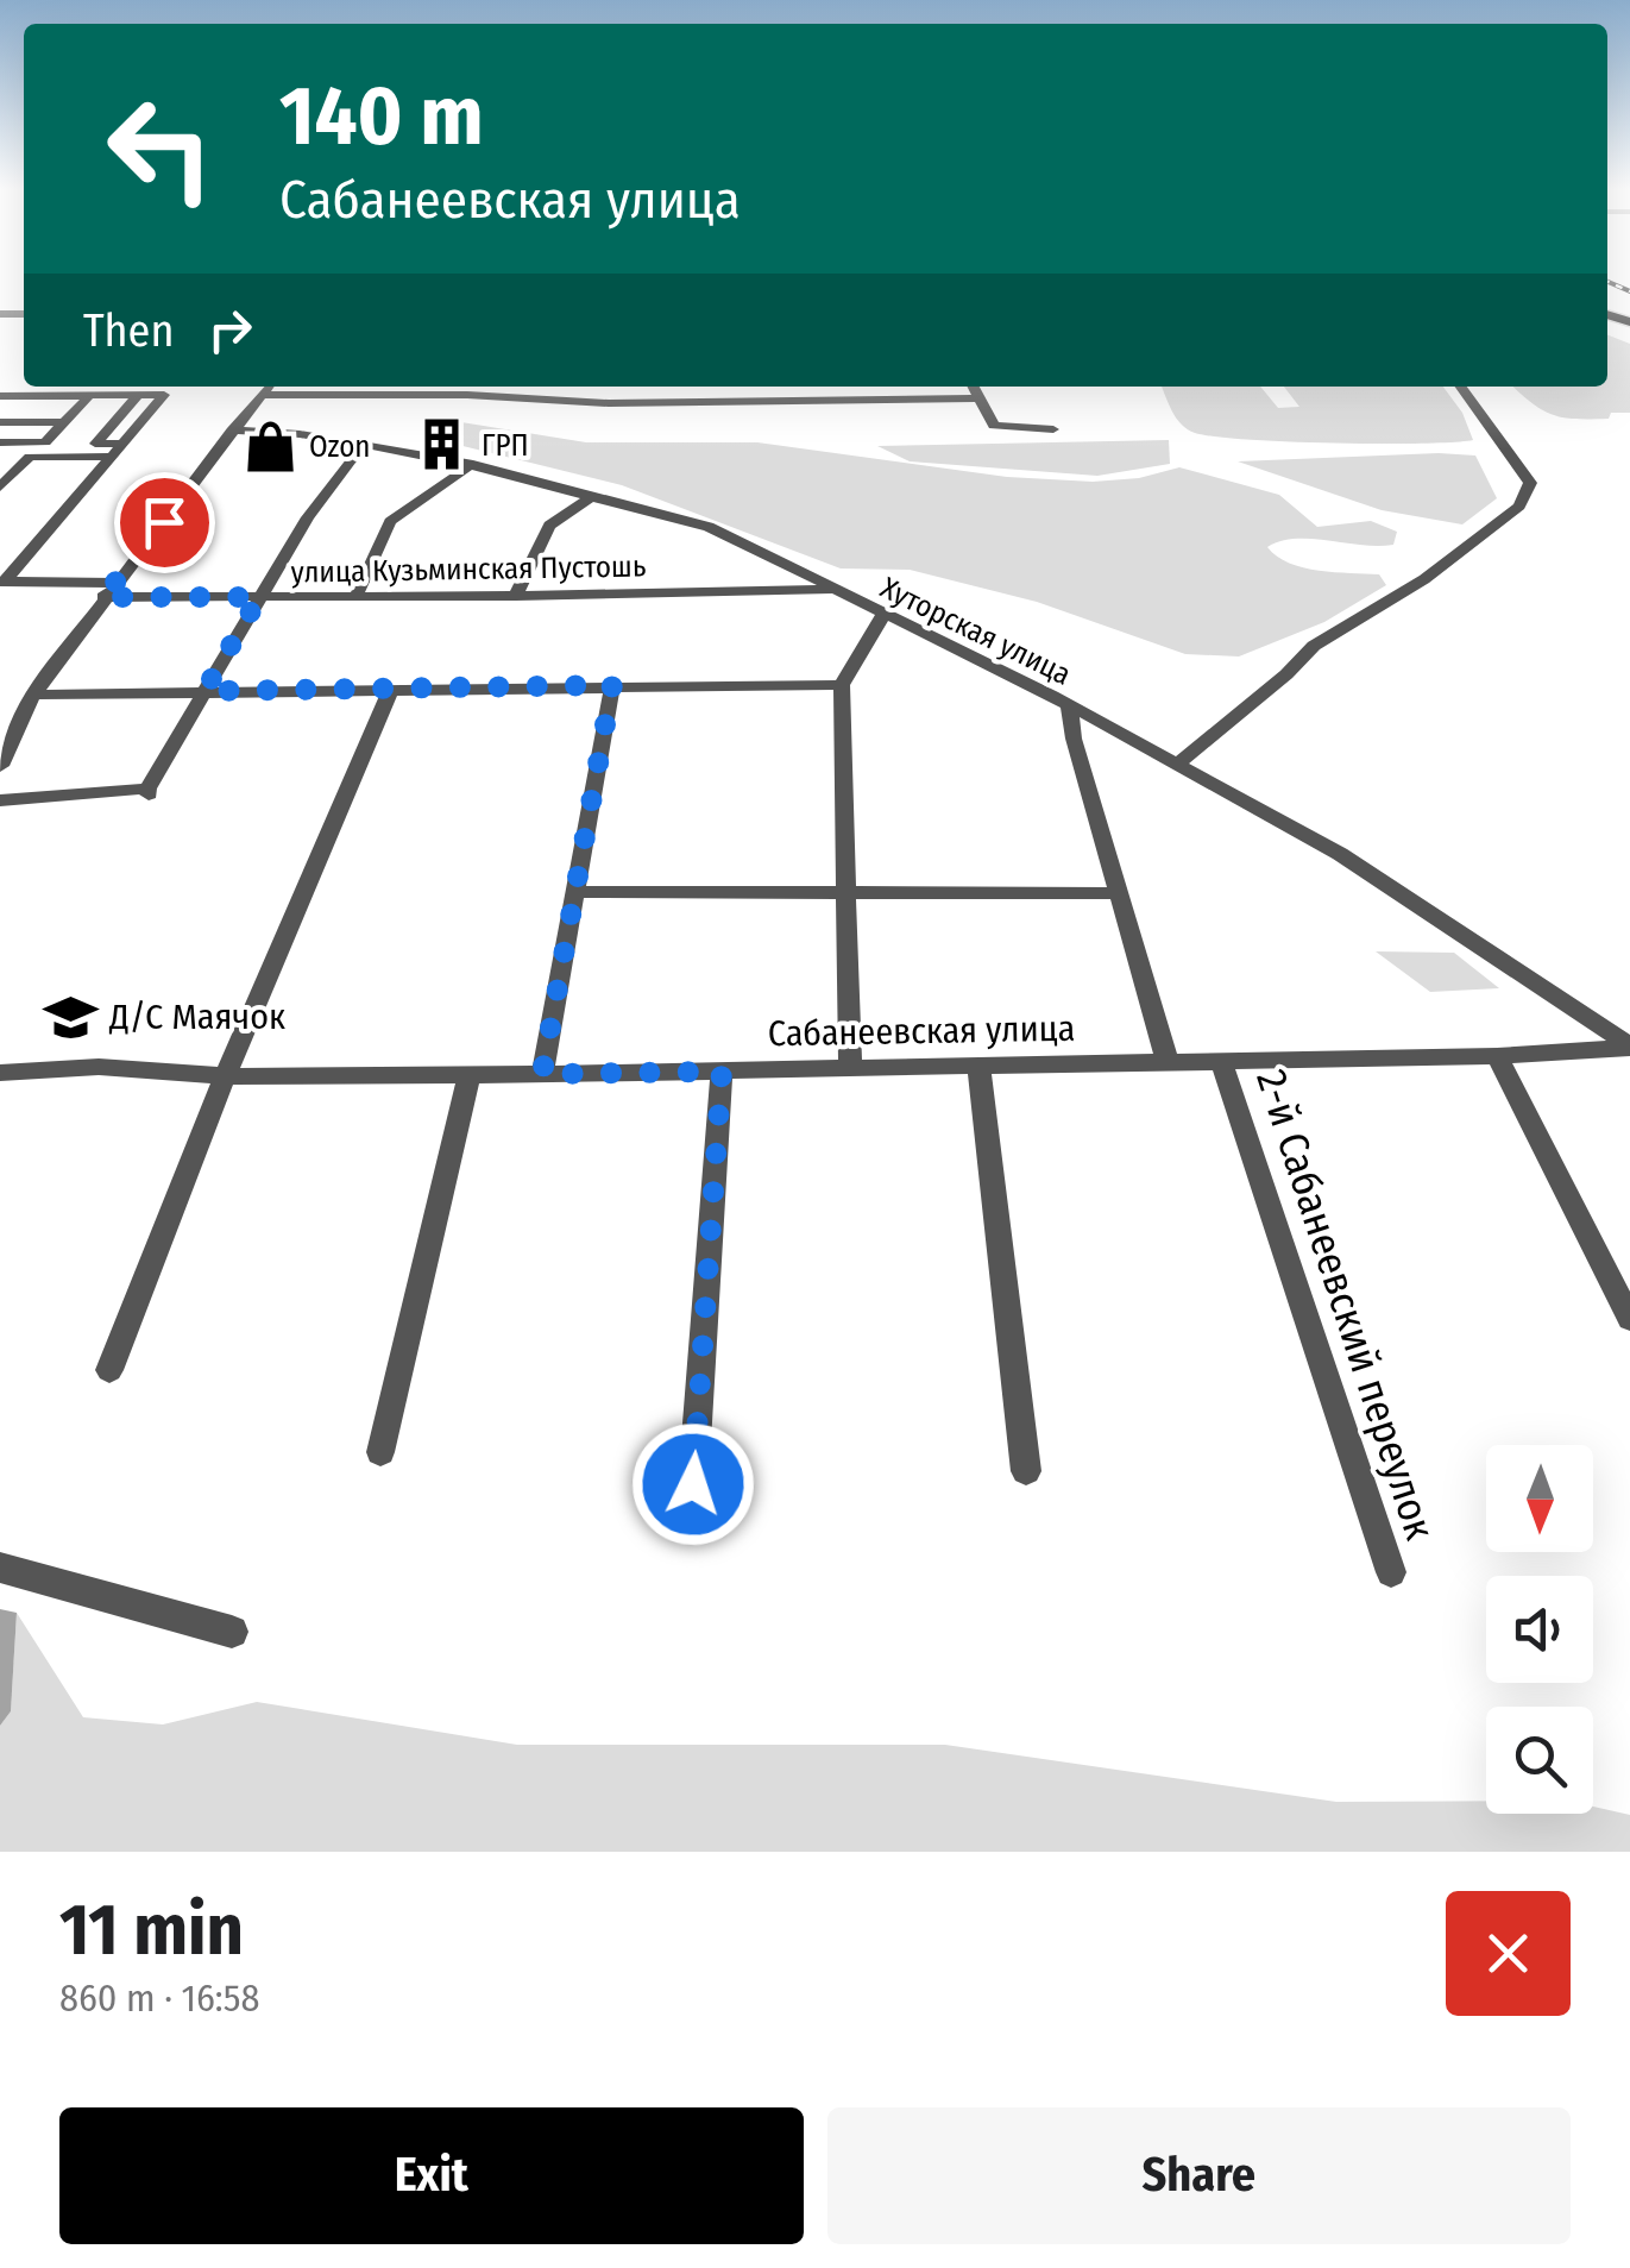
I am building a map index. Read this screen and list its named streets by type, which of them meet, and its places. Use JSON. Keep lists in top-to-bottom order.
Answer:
{
  "streets": {
    "street": [
      "улица Кузьминская Пустошь",
      "Хуторская улица",
      "Сабанеевская улица",
      "2-й Сабанеевский переулок"
    ]
  },
  "crossings": [
    ["улица Кузьминская Пустошь", "Хуторская улица"],
    ["Хуторская улица", "Сабанеевская улица"],
    ["Сабанеевская улица", "2-й Сабанеевский переулок"]
  ],
  "places": {
    "building": ["ГРП"],
    "shop": ["Ozon"],
    "school or university": ["Д/С Маячок"]
  },
  "north": "bottom",
  "page": {
    "turn": ["140 m", "Сабанеевская улица"],
    "then": "Then",
    "heading": ["11 min", "860 m · 16:58"],
    "buttons": ["Exit", "Share"]
  }
}
